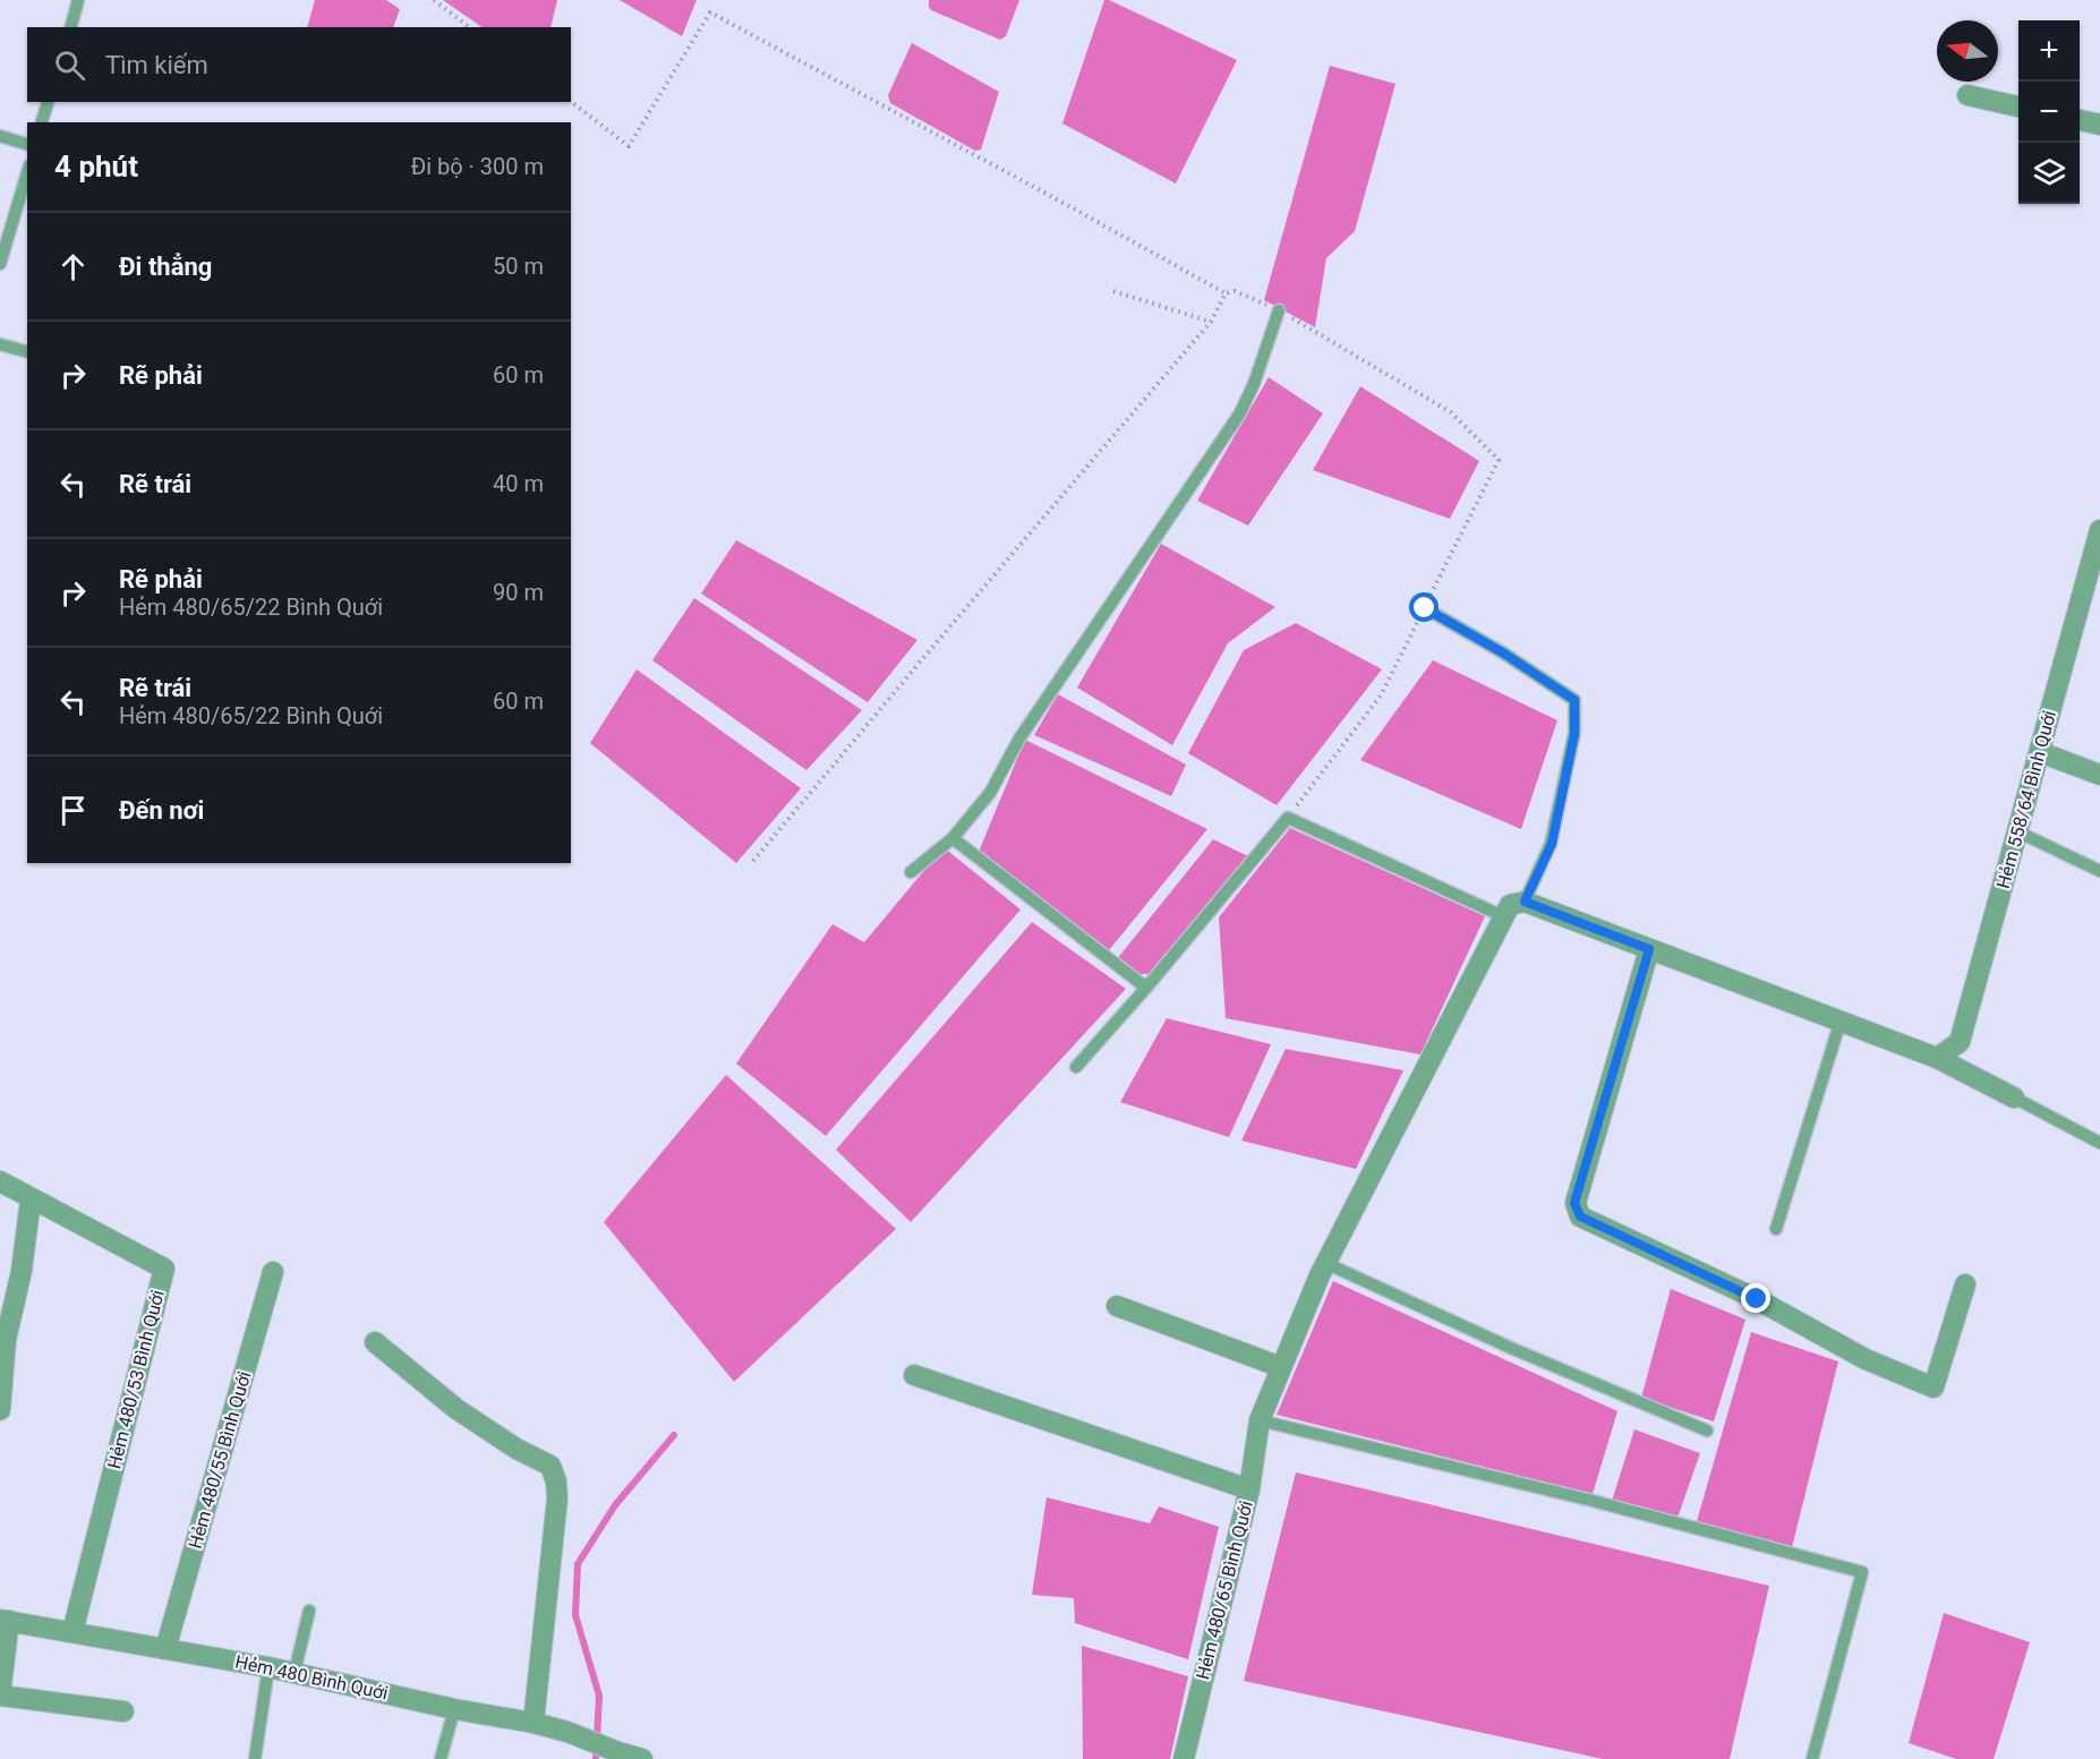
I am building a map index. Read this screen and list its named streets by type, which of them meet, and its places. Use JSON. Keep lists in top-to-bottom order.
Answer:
{
  "streets": {
    "street": [
      "Hẻm 558/64 Bình Quới",
      "Hẻm 480/53 Bình Quới",
      "Hẻm 480/55 Bình Quới",
      "Hẻm 480/65 Bình Quới",
      "Hẻm 480 Bình Quới"
    ]
  },
  "crossings": [
    ["Hẻm 480/53 Bình Quới", "Hẻm 480 Bình Quới"],
    ["Hẻm 480/55 Bình Quới", "Hẻm 480 Bình Quới"]
  ],
  "north": "left",
  "page": {
    "map_buttons": ["+", "−"],
    "search": "Tìm kiếm",
    "heading": ["4 phút", "Đi bộ · 300 m"],
    "list": [
      ["Đi thẳng", "50 m"],
      ["Rẽ phải", "60 m"],
      ["Rẽ trái", "40 m"],
      ["Rẽ phải", "Hẻm 480/65/22 Bình Quới", "90 m"],
      ["Rẽ trái", "Hẻm 480/65/22 Bình Quới", "60 m"],
      "Đến nơi"
    ]
  }
}
